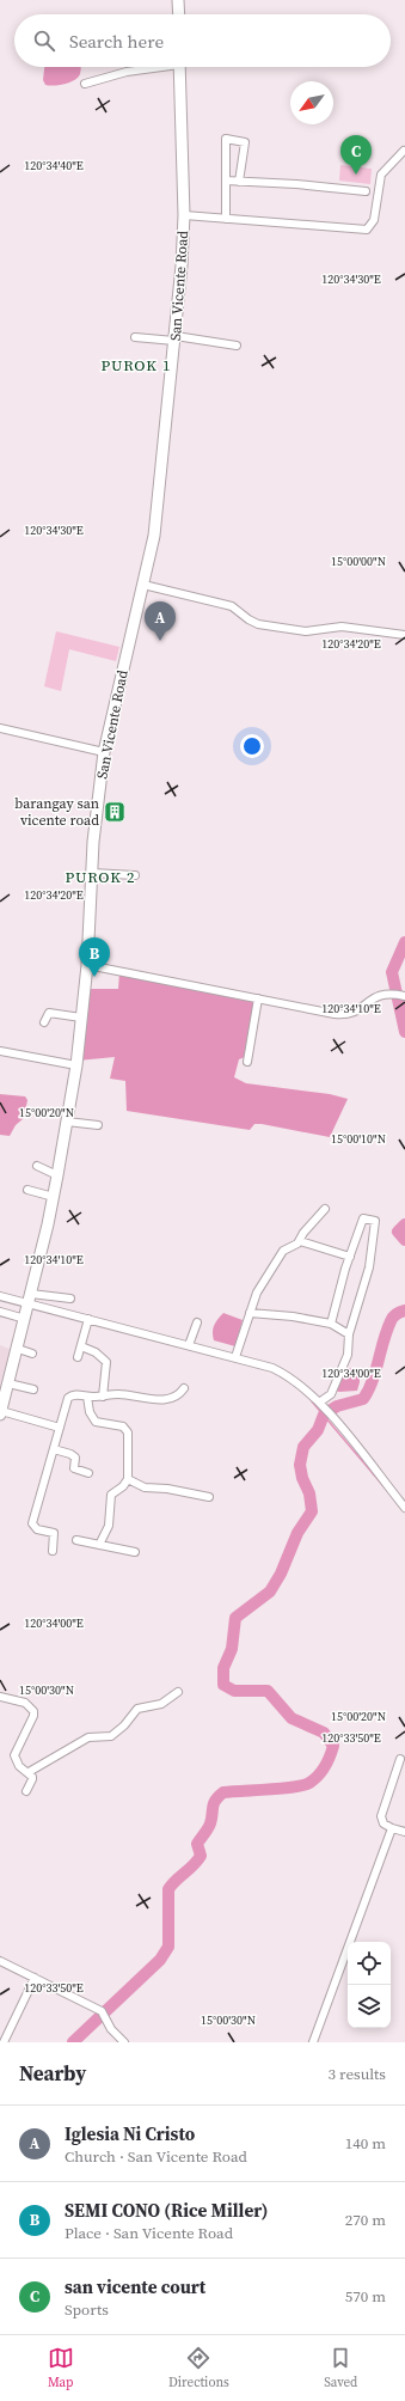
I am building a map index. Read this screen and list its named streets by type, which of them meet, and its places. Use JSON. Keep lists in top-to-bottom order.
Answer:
{
  "streets": {
    "street": ["San Vicente Road"]
  },
  "districts": ["PUROK 1", "PUROK 2"],
  "places": {
    "building": ["barangay san vicente road"]
  },
  "north": "bottom left",
  "page": {
    "search": "Search here",
    "pins": ["C", "A", "B"],
    "heading": ["Nearby", "3 results"],
    "list": [
      {
        "mark": "A",
        "name": "Iglesia Ni Cristo",
        "note": "Church · San Vicente Road",
        "value": "140 m"
      },
      {
        "mark": "B",
        "name": "SEMI CONO (Rice Miller)",
        "note": "Place · San Vicente Road",
        "value": "270 m"
      },
      {
        "mark": "C",
        "name": "san vicente court",
        "note": "Sports",
        "value": "570 m"
      }
    ],
    "nav": ["Map", "Directions", "Saved"]
  },
  "coordinates": [
    "120°34'40\"E",
    "120°34'30\"E",
    "15°00'00\"N",
    "120°34'20\"E",
    "120°34'10\"E",
    "15°00'20\"N",
    "15°00'10\"N",
    "120°34'00\"E",
    "15°00'30\"N",
    "120°33'50\"E"
  ]
}
